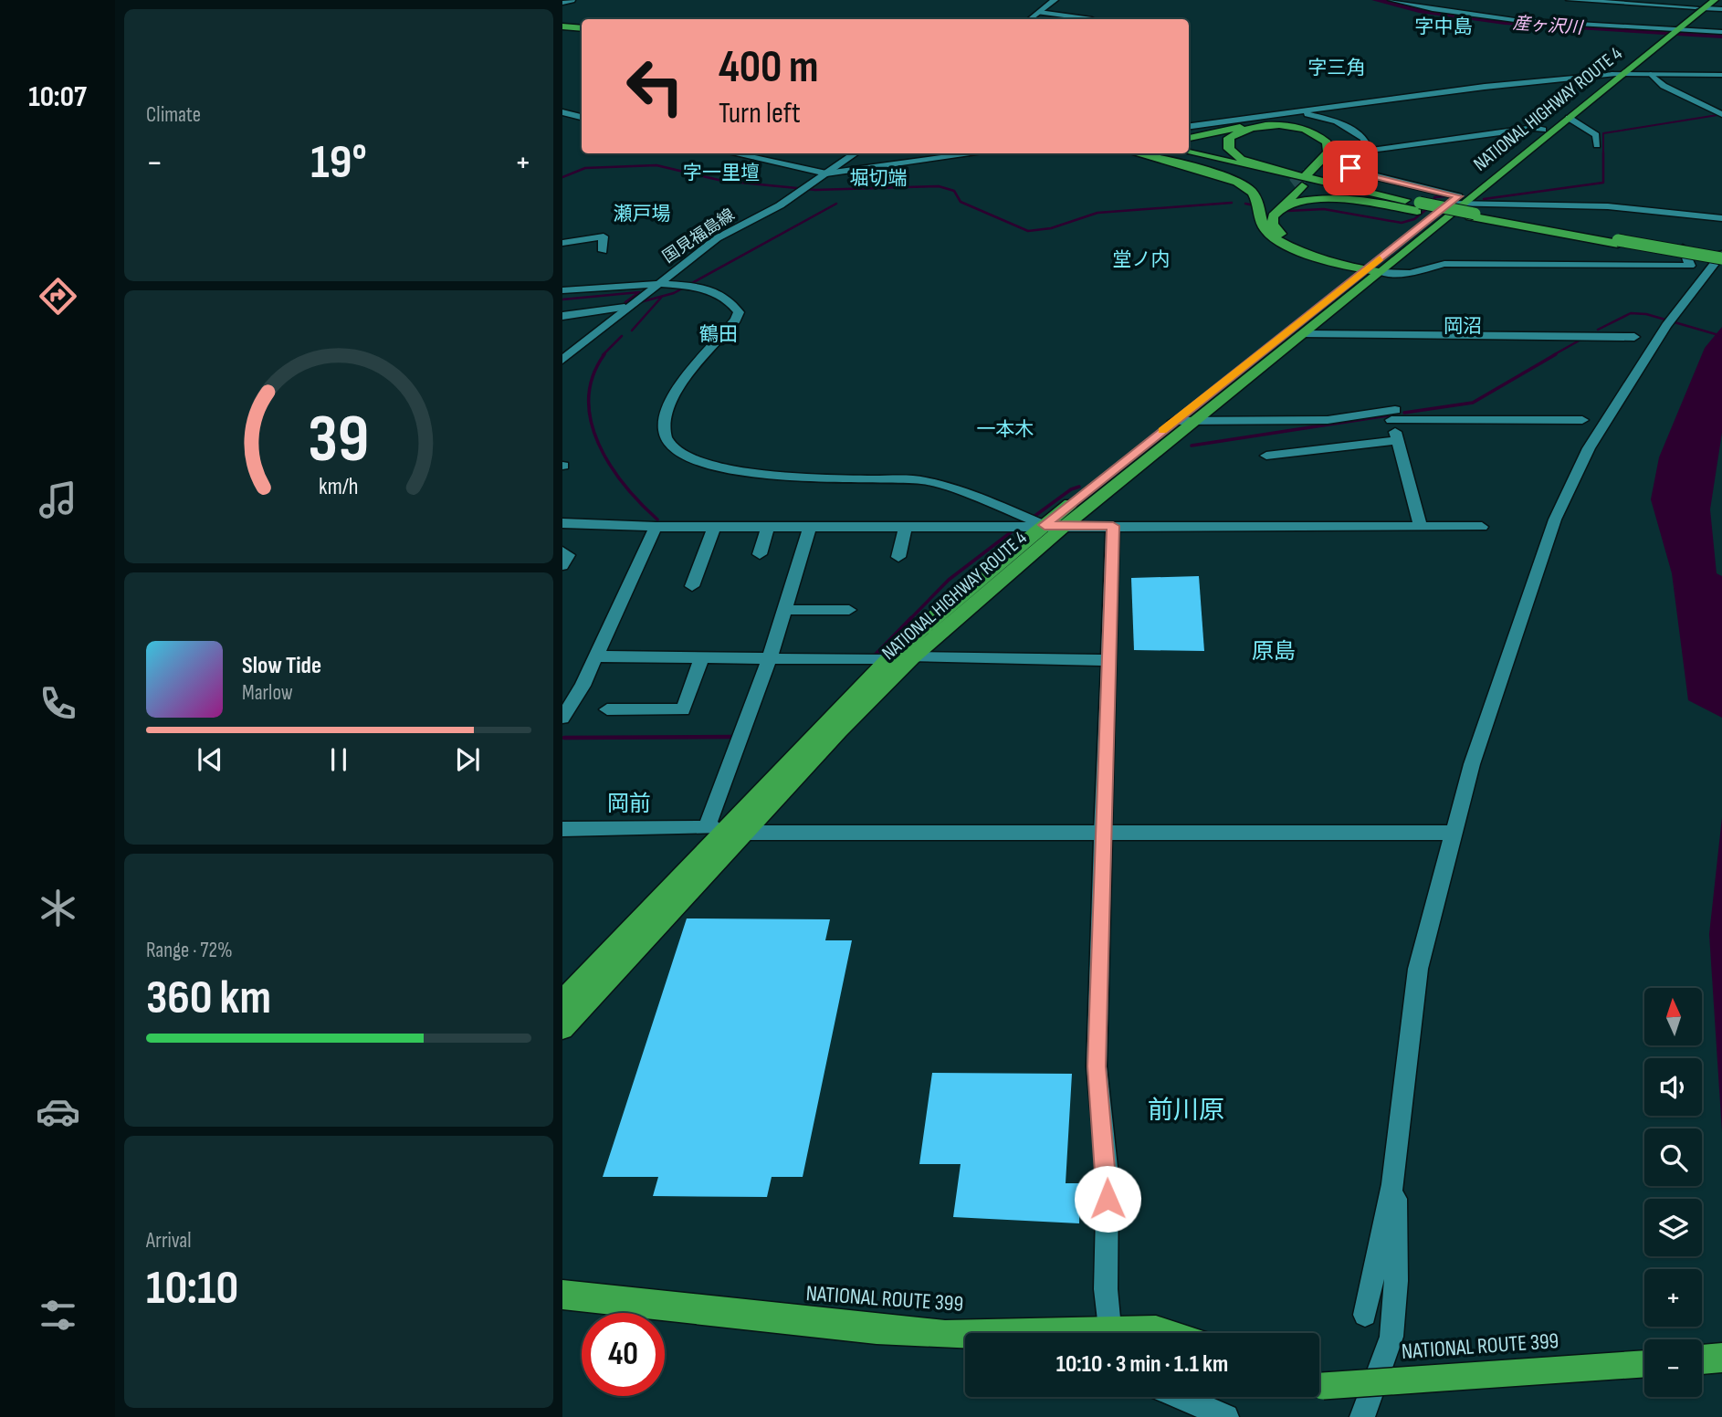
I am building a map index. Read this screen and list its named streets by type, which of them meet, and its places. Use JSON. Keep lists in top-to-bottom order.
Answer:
{
  "streets": {
    "highway": ["NATIONAL HIGHWAY ROUTE 4", "NATIONAL ROUTE 399"],
    "street": ["国見福島線"]
  },
  "districts": [
    "字中島",
    "字三角",
    "字一里壇",
    "堀切端",
    "瀬戸場",
    "堂ノ内",
    "岡沼",
    "鶴田",
    "一本木",
    "原島",
    "岡前",
    "前川原"
  ],
  "water": ["産ヶ沢川"],
  "north": "top",
  "page": {
    "tabs": "10:07",
    "tile": [
      "Climate",
      ["Range · 72%", "360 km"],
      ["Arrival", "10:10"]
    ],
    "turn": ["400 m", "Turn left"],
    "heat": ["−", "19°", "+"],
    "song": ["Slow Tide", "Marlow"],
    "map_buttons": ["+", "−"],
    "limit": "40",
    "trip": "10:10 · 3 min · 1.1 km",
    "gauge": ["39", "km/h"]
  }
}
